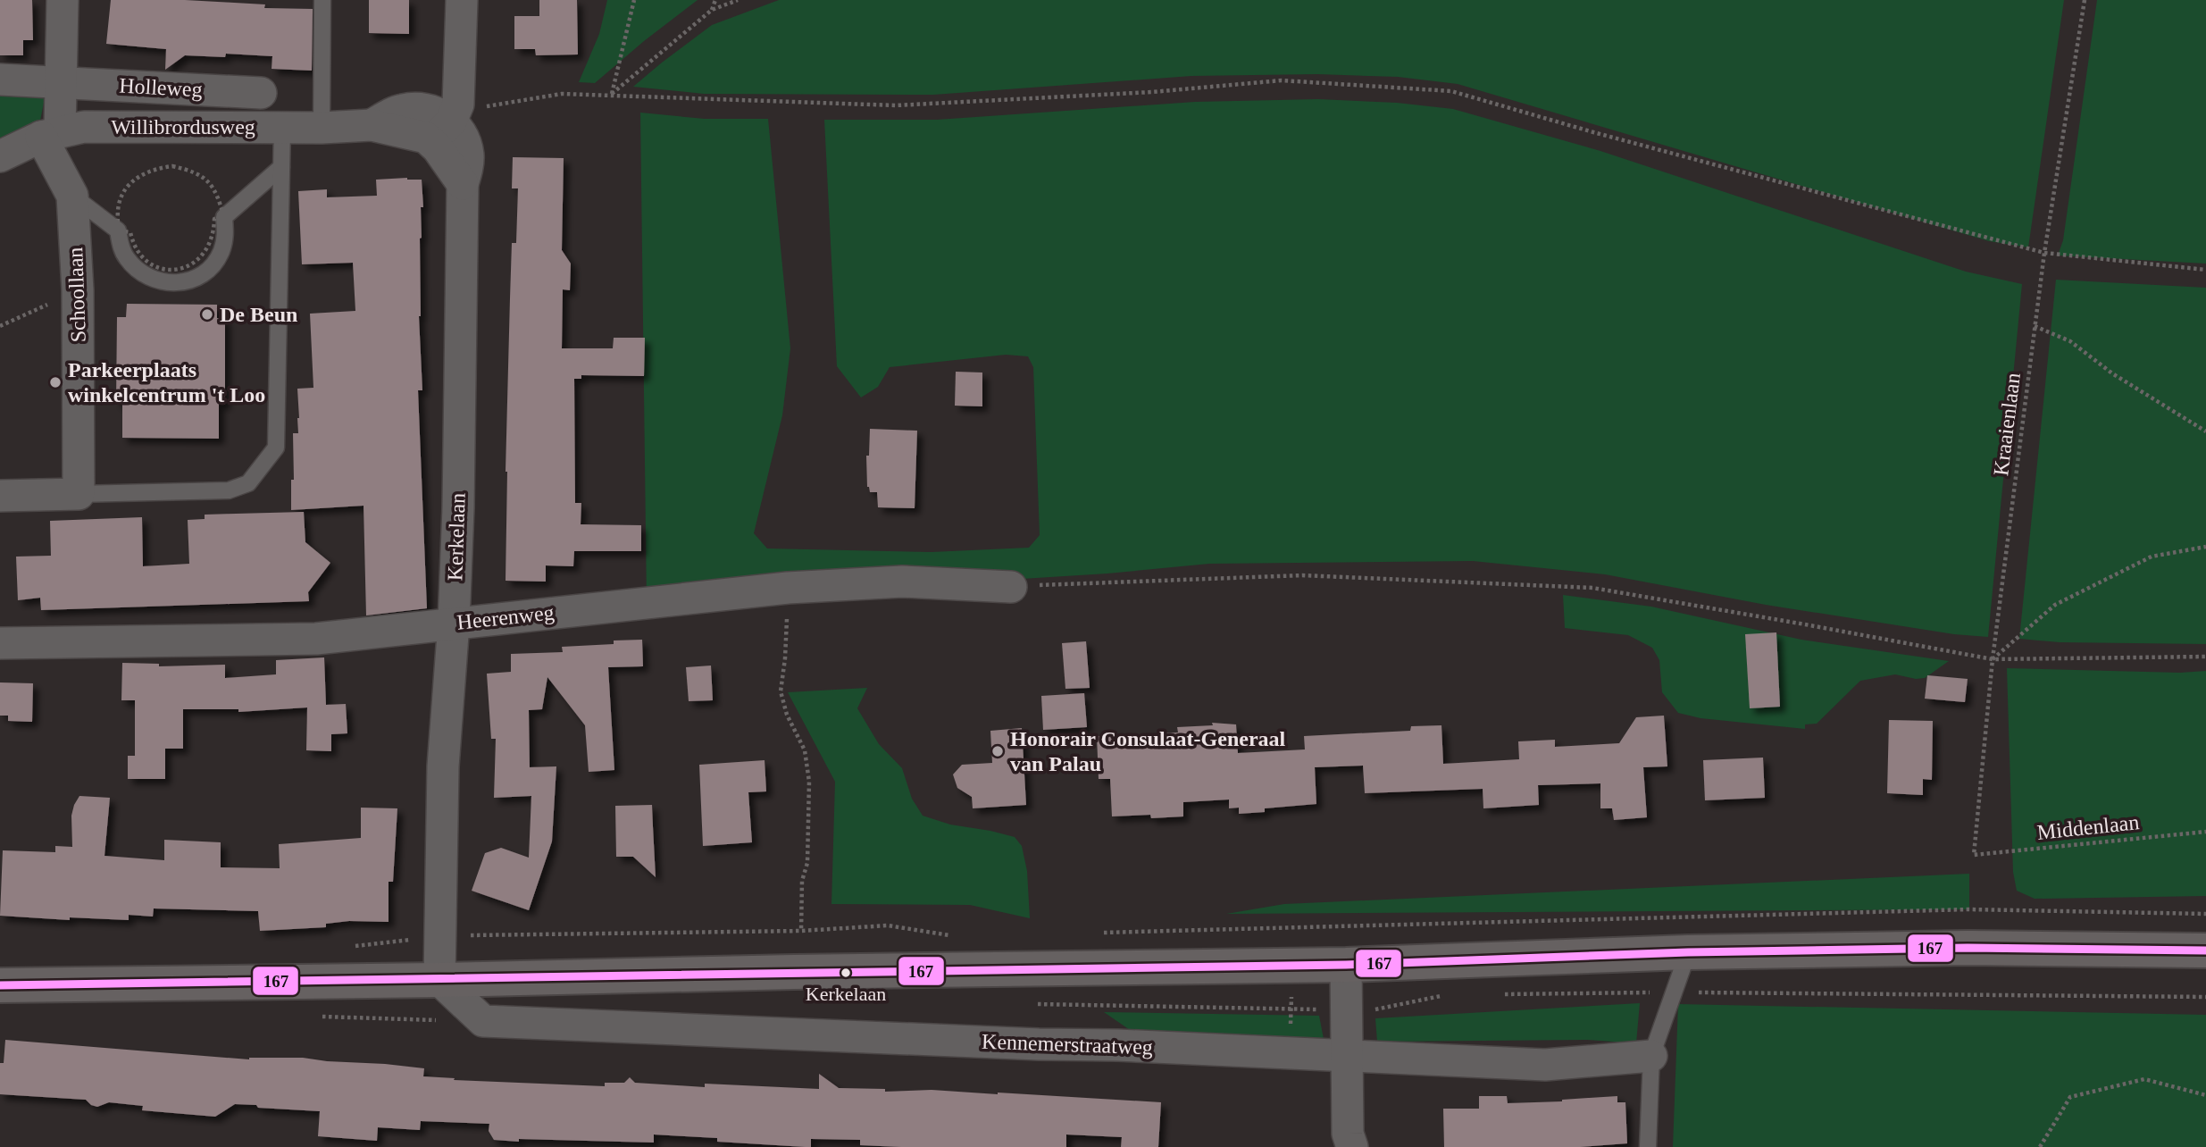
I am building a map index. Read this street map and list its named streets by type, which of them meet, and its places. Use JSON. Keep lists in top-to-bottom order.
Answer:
{
  "streets": {
    "street": [
      "Holleweg",
      "Willibrordusweg",
      "Schoollaan",
      "Kerkelaan",
      "Heerenweg",
      "Kennemerstraatweg"
    ],
    "path": ["Kraaienlaan", "Middenlaan"]
  },
  "crossings": [
    ["Willibrordusweg", "Schoollaan"],
    ["Willibrordusweg", "Kerkelaan"],
    ["Kraaienlaan", "Middenlaan"],
    ["Kerkelaan", "Heerenweg"],
    ["Kerkelaan", "Kennemerstraatweg"]
  ],
  "places": [
    "De Beun",
    "Parkeerplaats winkelcentrum 't Loo",
    "Honorair Consulaat-Generaal van Palau",
    "Kerkelaan"
  ],
  "lines": ["transit line 167"]
}
